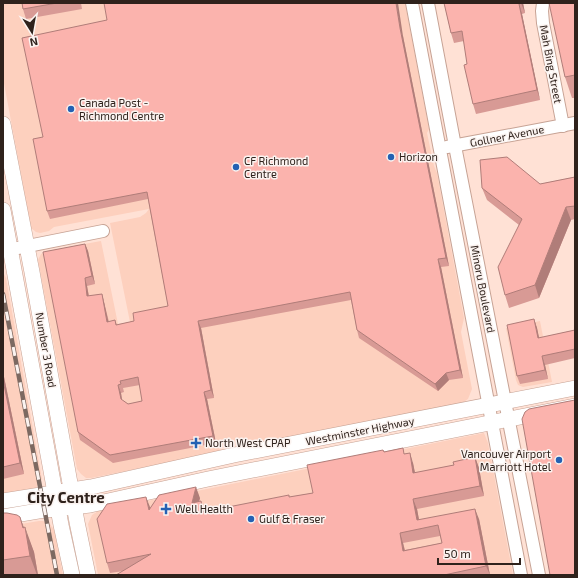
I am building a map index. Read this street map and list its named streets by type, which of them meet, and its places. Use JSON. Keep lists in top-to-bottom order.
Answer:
{
  "streets": {
    "main road": ["Number 3 Road", "Westminster Highway"],
    "street": ["Mah Bing Street", "Gollner Avenue", "Minoru Boulevard"]
  },
  "crossings": [
    ["Mah Bing Street", "Gollner Avenue"],
    ["Gollner Avenue", "Minoru Boulevard"],
    ["Minoru Boulevard", "Westminster Highway"],
    ["Number 3 Road", "Westminster Highway"]
  ],
  "districts": ["City Centre"],
  "places": {
    "other": [
      "Canada Post - Richmond Centre",
      "Horizon",
      "CF Richmond Centre",
      "Vancouver Airport Marriott Hotel",
      "Gulf & Fraser"
    ],
    "health": ["North West CPAP", "Well Health"]
  },
  "scale_bar": "50 m",
  "north": "bottom"
}
